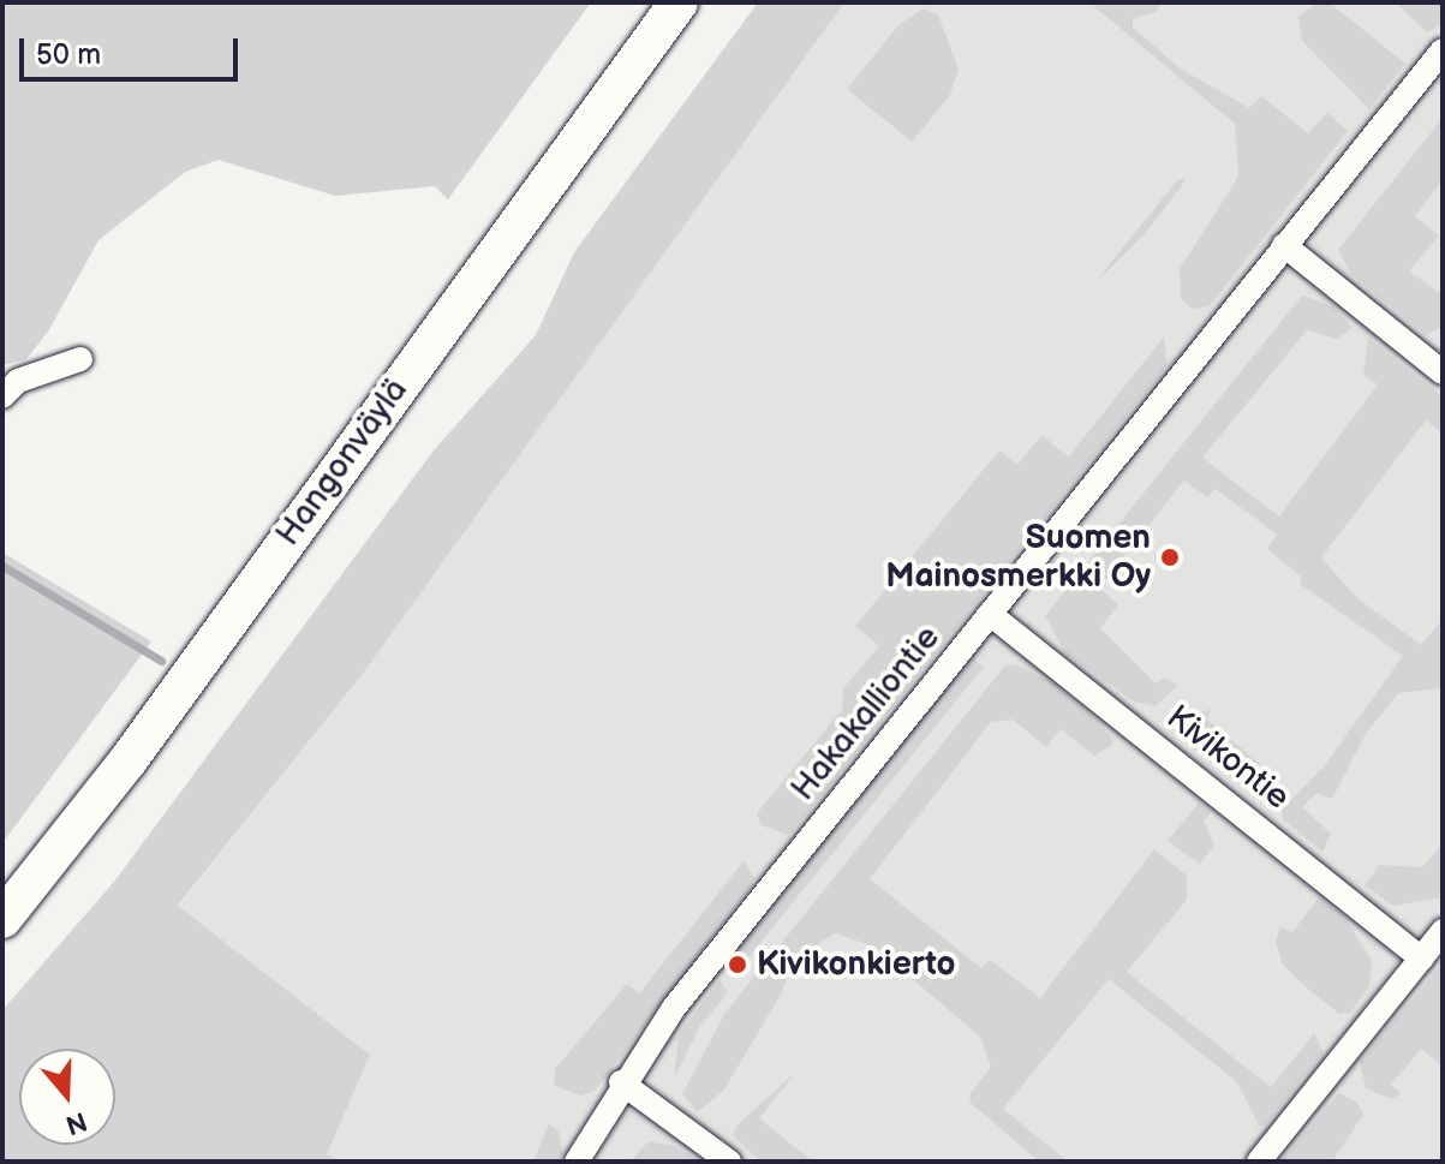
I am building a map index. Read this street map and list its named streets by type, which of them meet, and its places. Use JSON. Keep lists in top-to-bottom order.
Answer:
{
  "streets": {
    "highway": ["Hangonväylä"],
    "street": ["Hakakalliontie", "Kivikontie"]
  },
  "crossings": [
    ["Hakakalliontie", "Kivikontie"]
  ],
  "places": ["Suomen Mainosmerkki Oy", "Kivikonkierto"],
  "scale_bar": "50 m",
  "north": "bottom"
}
